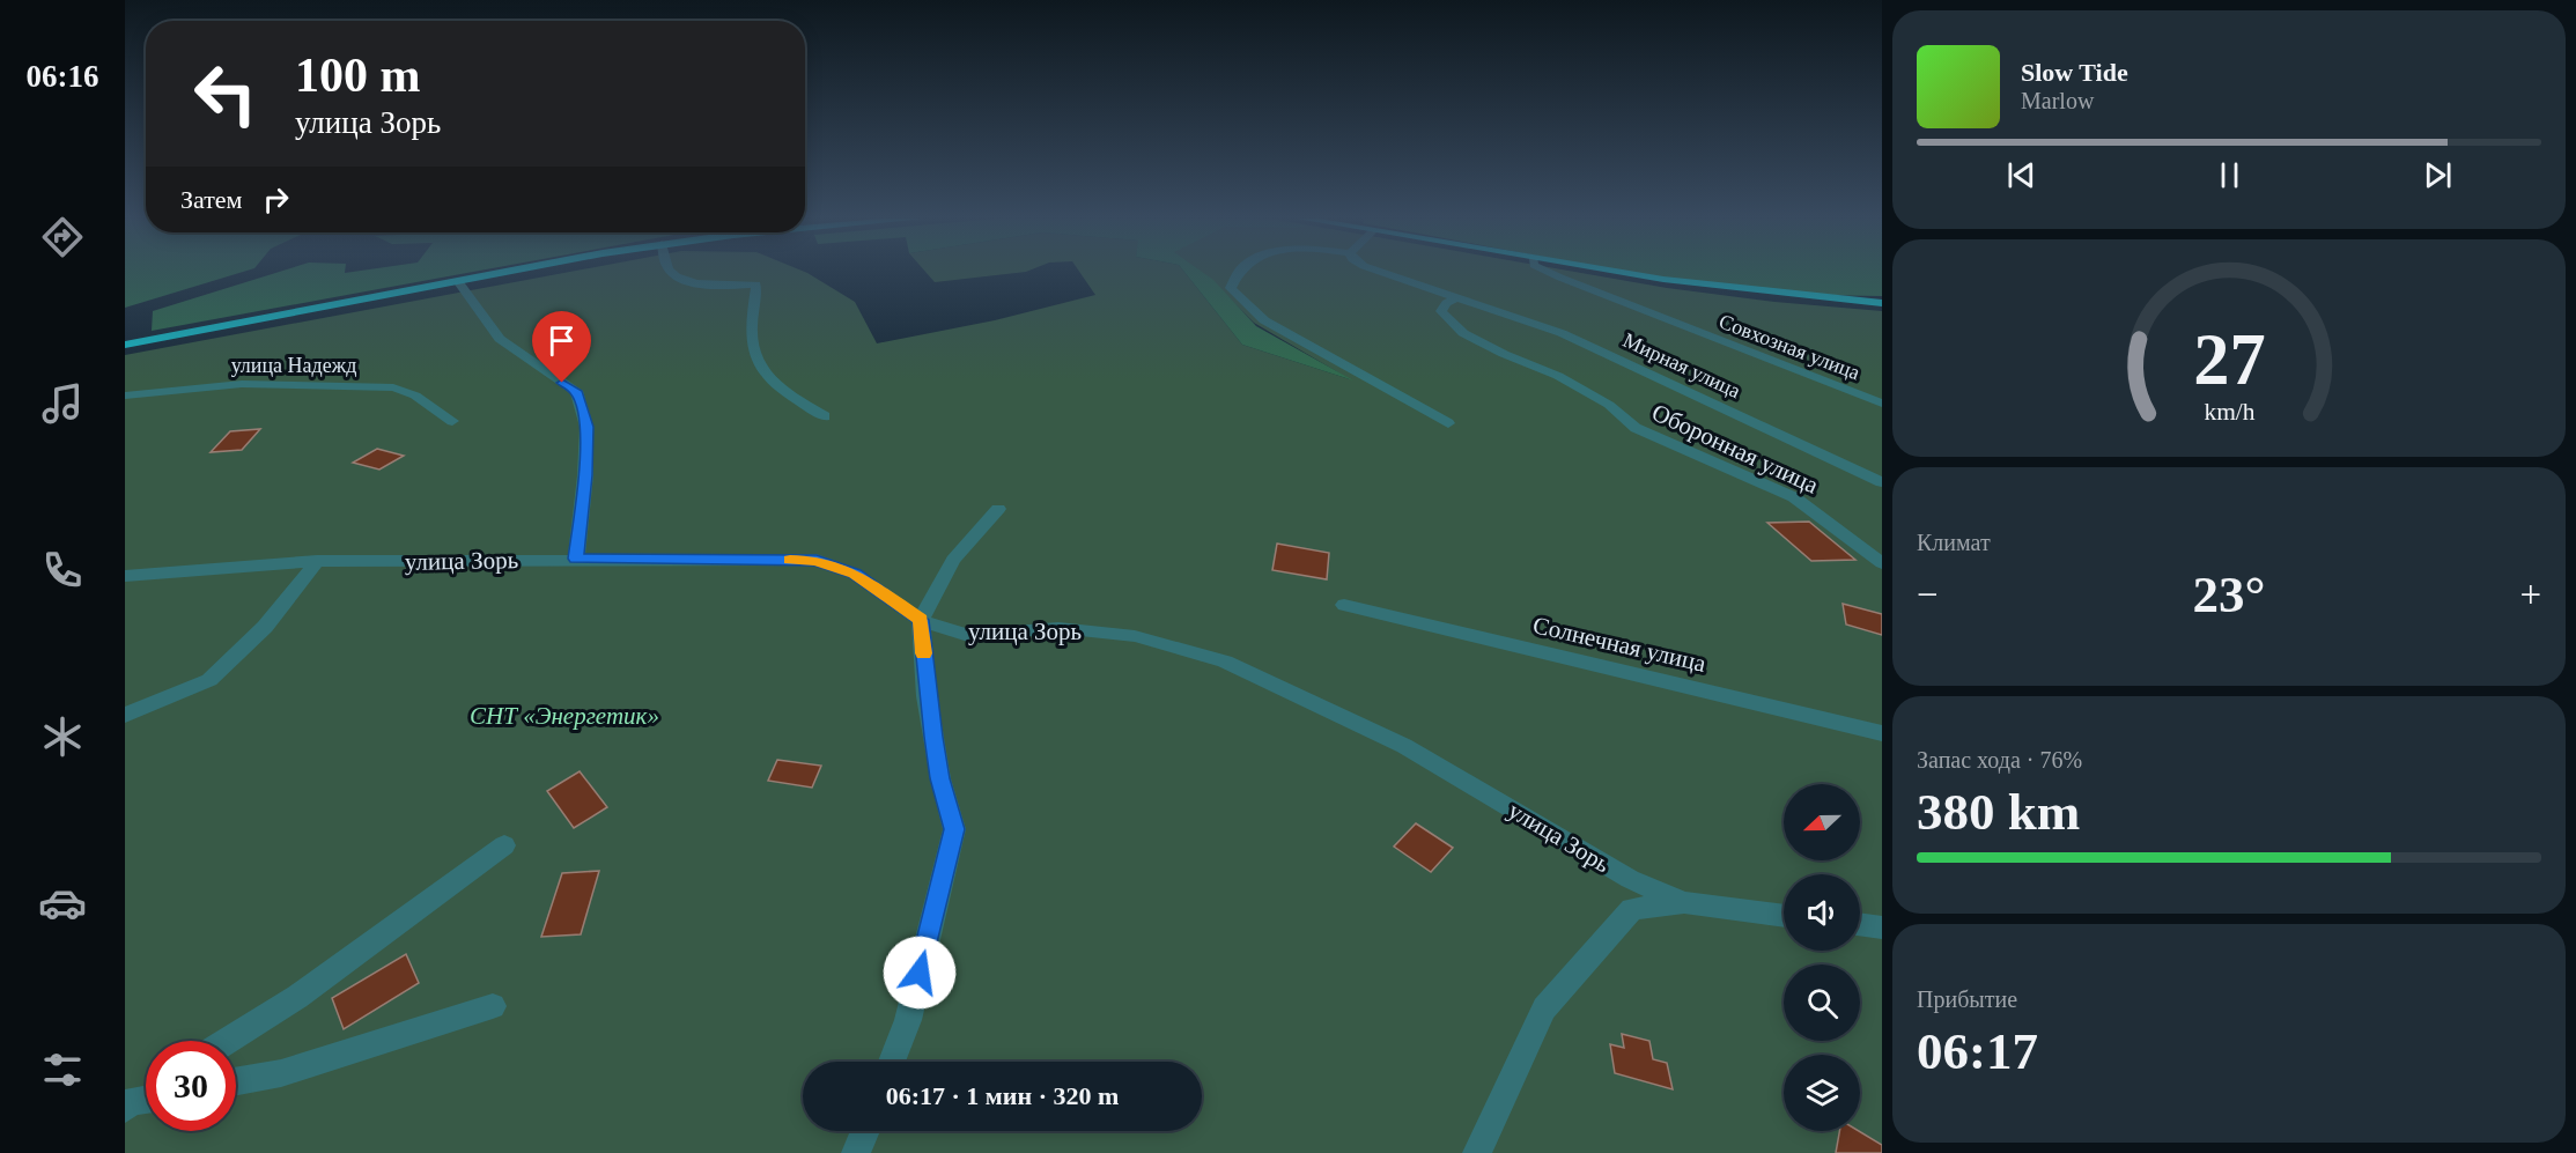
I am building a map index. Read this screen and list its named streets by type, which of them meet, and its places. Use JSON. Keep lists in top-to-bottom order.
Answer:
{
  "streets": {
    "street": [
      "Совхозная улица",
      "улица Надежд",
      "Мирная улица",
      "Оборонная улица",
      "улица Зорь",
      "Солнечная улица"
    ]
  },
  "crossings": [
    ["Мирная улица", "Оборонная улица"]
  ],
  "parks": ["СНТ «Энергетик»"],
  "north": "left",
  "page": {
    "tabs": "06:16",
    "turn": ["100 m", "улица Зорь"],
    "song": ["Slow Tide", "Marlow"],
    "then": "Затем",
    "tile": [
      "Климат",
      ["Запас хода · 76%", "380 km"],
      ["Прибытие", "06:17"]
    ],
    "heat": ["−", "23°", "+"],
    "limit": "30",
    "trip": "06:17 · 1 мин · 320 m",
    "gauge": ["27", "km/h"]
  }
}
